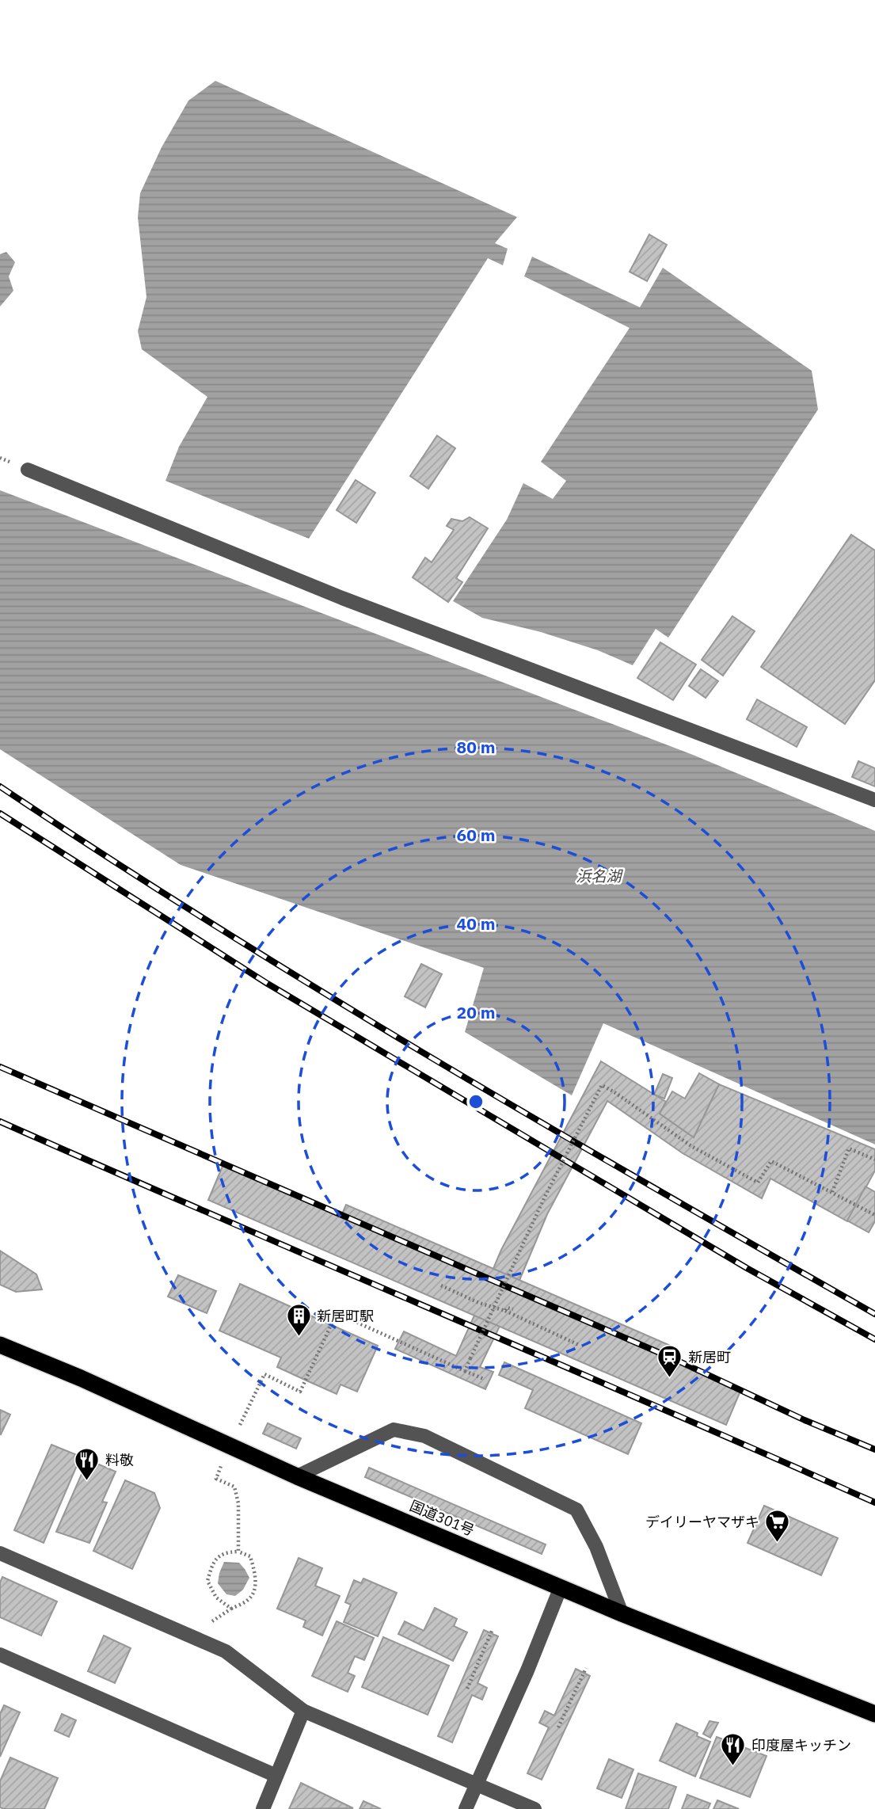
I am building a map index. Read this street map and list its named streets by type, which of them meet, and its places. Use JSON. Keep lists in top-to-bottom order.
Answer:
{
  "streets": {
    "highway": ["国道301号"]
  },
  "water": ["浜名湖"],
  "places": {
    "building": ["新居町駅"],
    "station": ["新居町"],
    "restaurant": ["料敬", "印度屋キッチン"],
    "supermarket": ["デイリーヤマザキ"]
  },
  "rings": [
    "80 m",
    "60 m",
    "40 m",
    "20 m"
  ]
}
